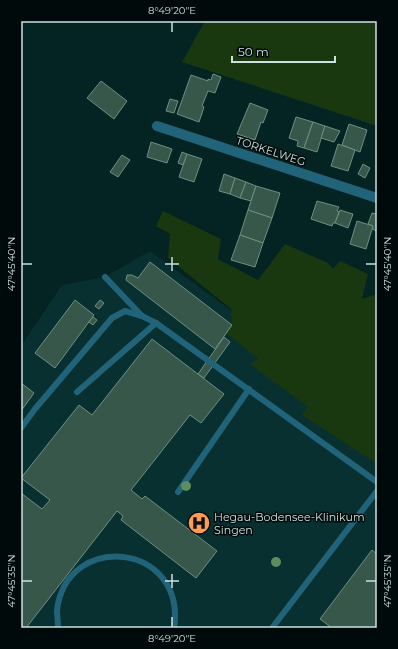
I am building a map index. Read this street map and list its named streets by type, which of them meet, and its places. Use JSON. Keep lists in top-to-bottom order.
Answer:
{
  "streets": {
    "street": ["TORKELWEG"]
  },
  "places": {
    "hospital": ["Hegau-Bodensee-Klinikum Singen"]
  },
  "scale_bar": "50 m",
  "coordinates": ["8°49'20\"E", "47°45'40\"N", "47°45'35\"N"]
}
